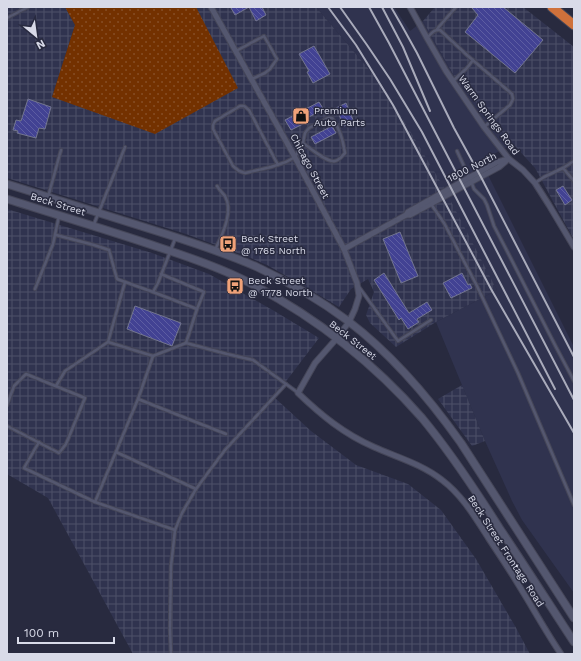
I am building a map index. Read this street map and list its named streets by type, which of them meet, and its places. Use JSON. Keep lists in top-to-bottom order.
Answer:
{
  "streets": {
    "main road": ["Beck Street"],
    "street": [
      "Warm Springs Road",
      "Chicago Street",
      "1800 North",
      "Beck Street Frontage Road"
    ]
  },
  "crossings": [
    ["Warm Springs Road", "1800 North"],
    ["Chicago Street", "1800 North"],
    ["Chicago Street", "Beck Street"]
  ],
  "places": {
    "shop": ["Premium Auto Parts"],
    "bus stop": ["Beck Street @ 1765 North", "Beck Street @ 1778 North"]
  },
  "scale_bar": "100 m",
  "north": "bottom right"
}
